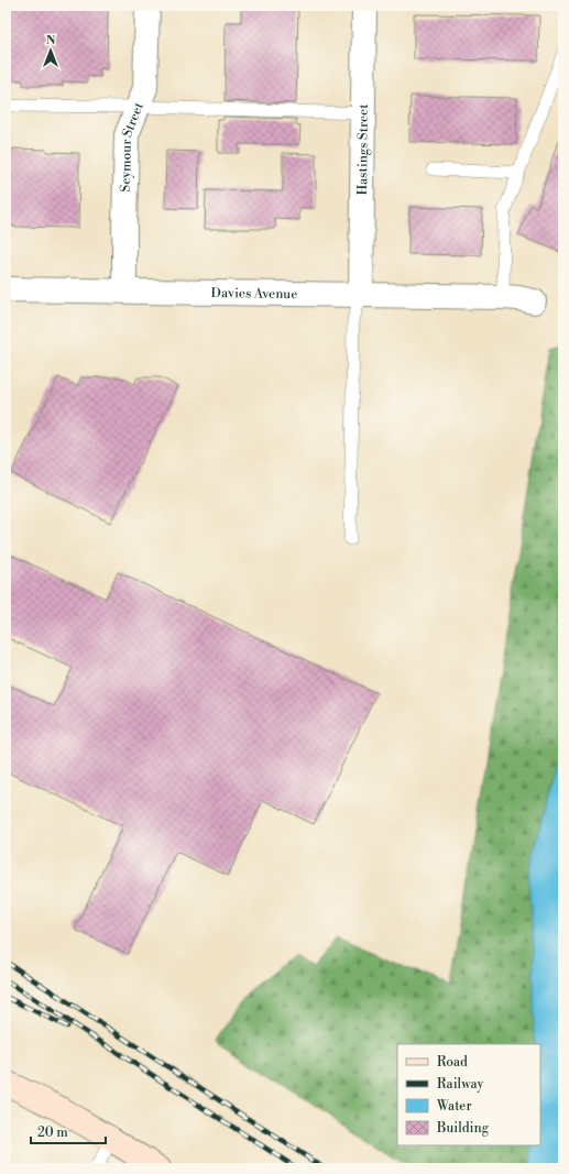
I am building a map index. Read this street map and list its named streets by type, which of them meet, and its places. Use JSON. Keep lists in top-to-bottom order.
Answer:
{
  "streets": {
    "street": ["Seymour Street", "Hastings Street", "Davies Avenue"]
  },
  "crossings": [
    ["Seymour Street", "Davies Avenue"],
    ["Hastings Street", "Davies Avenue"]
  ],
  "legend": [
    "Road",
    "Railway",
    "Water",
    "Building"
  ],
  "scale_bar": "20 m",
  "north": "top"
}
